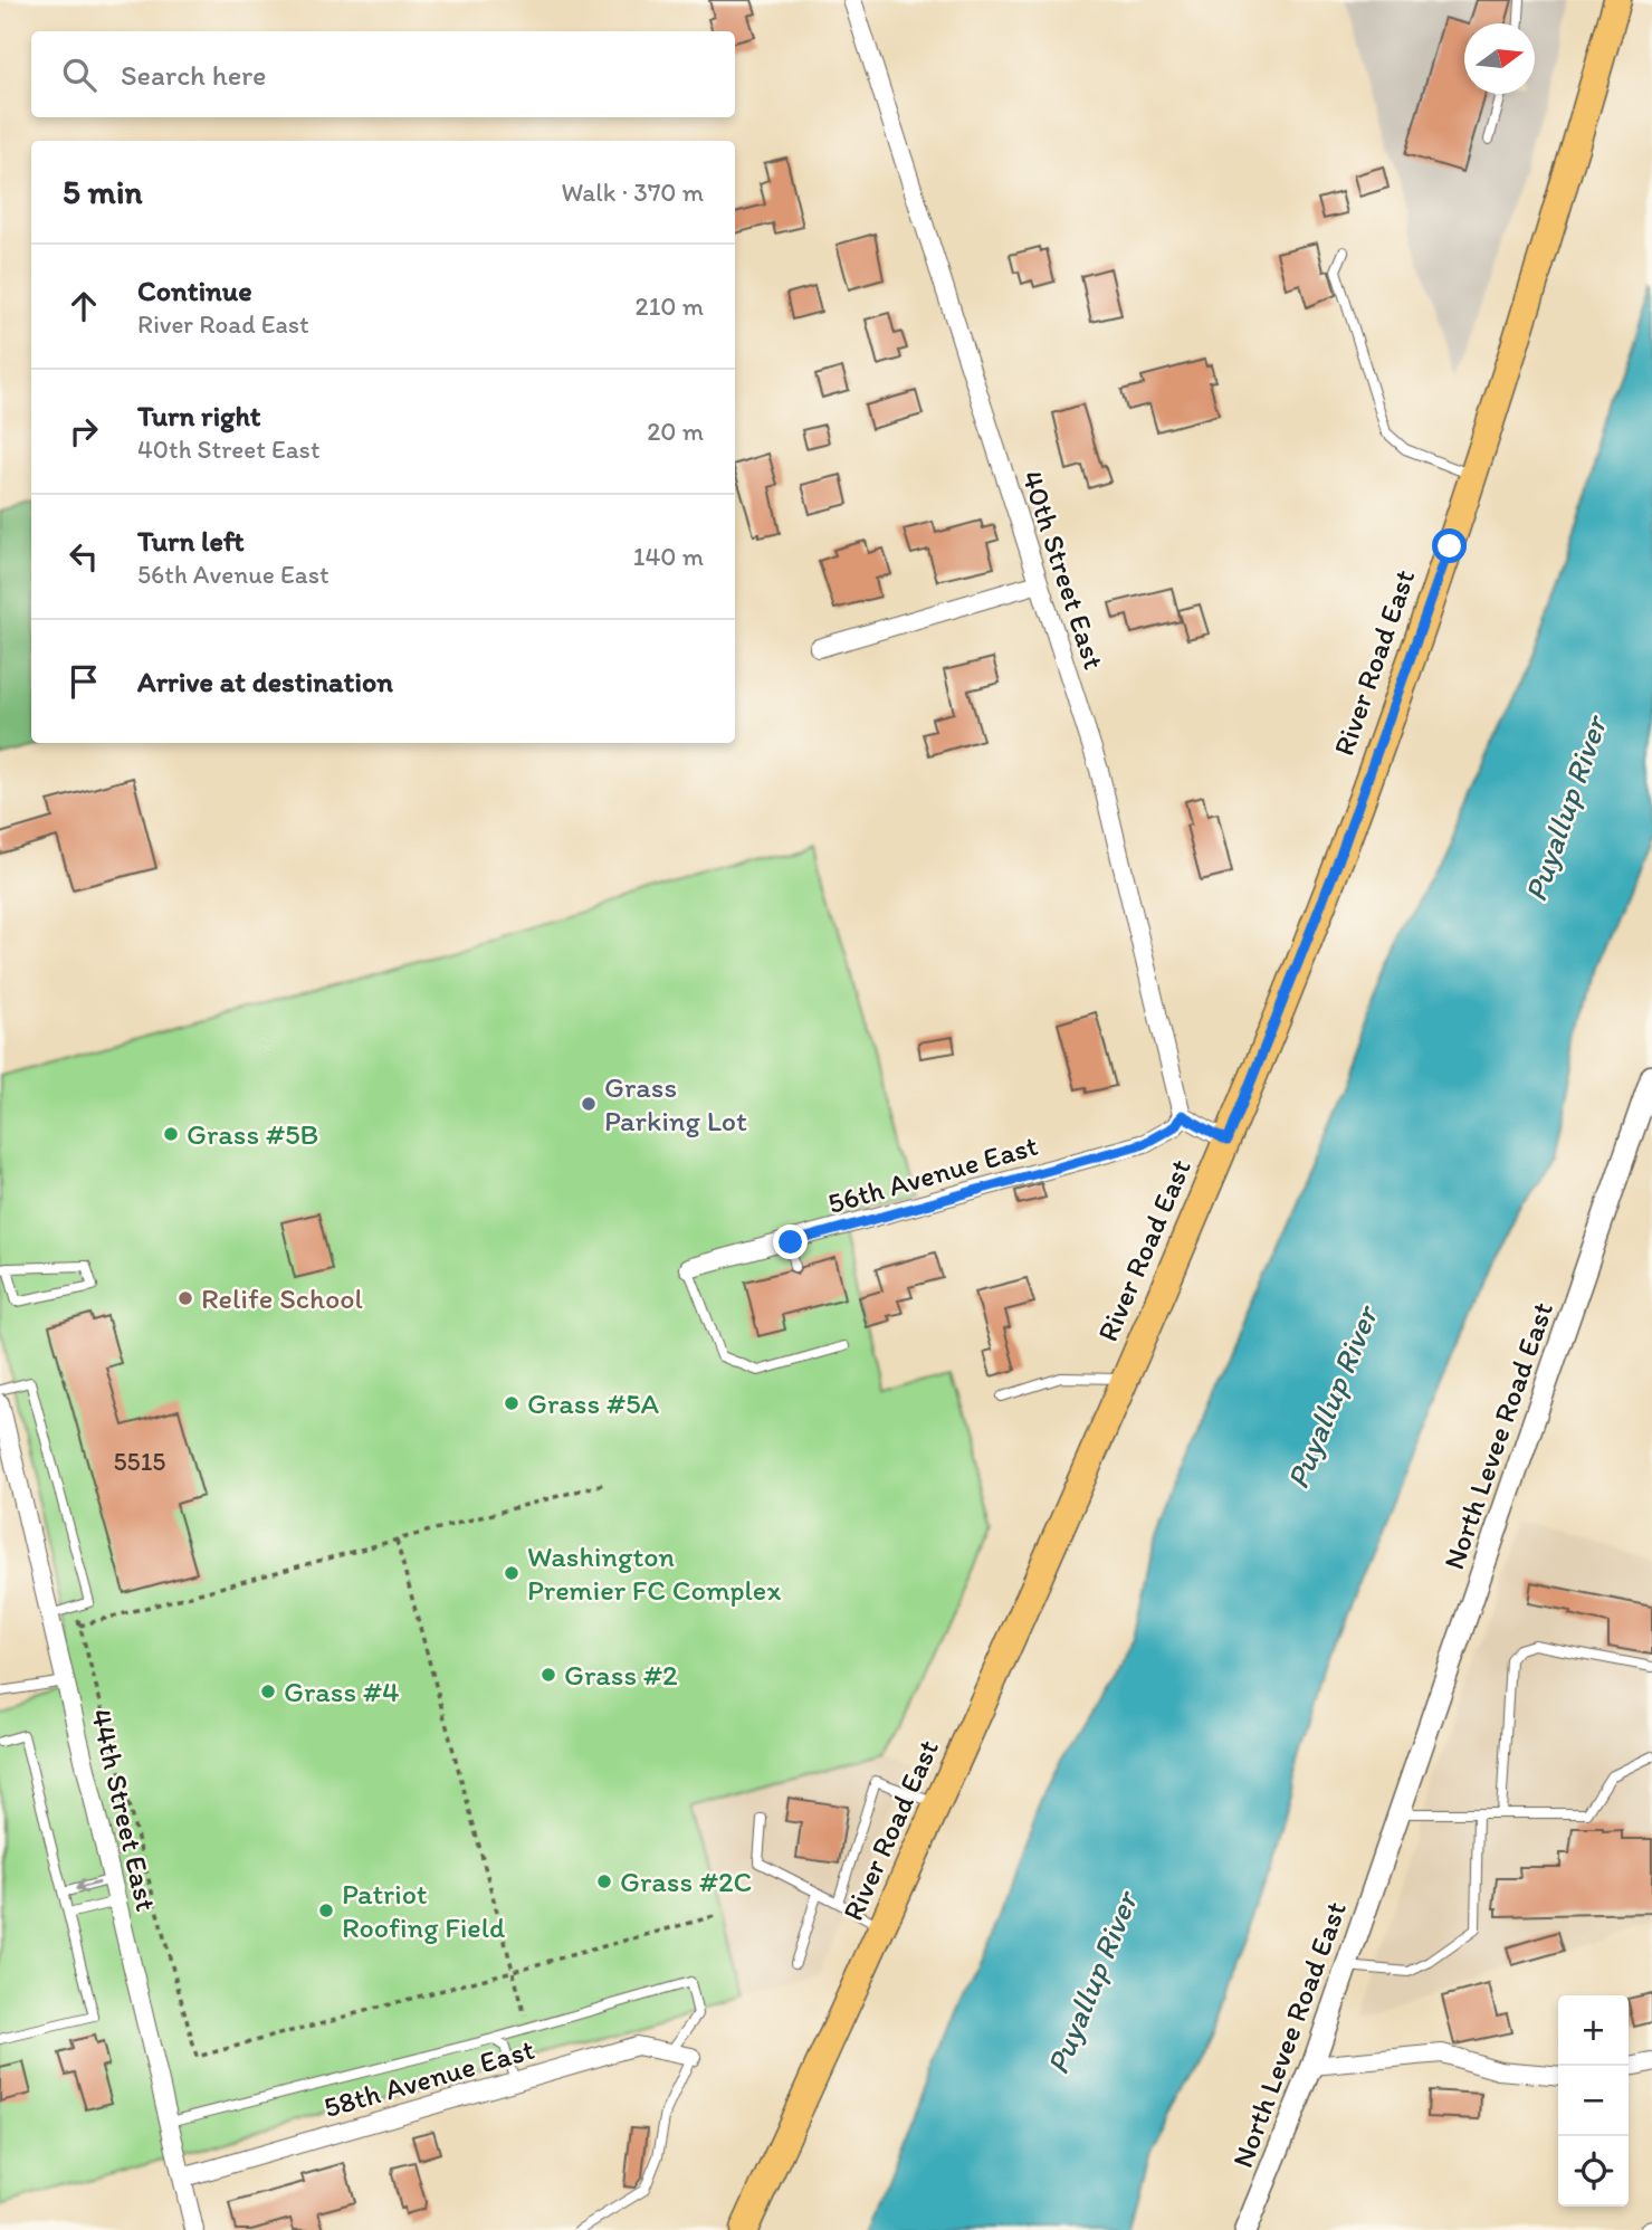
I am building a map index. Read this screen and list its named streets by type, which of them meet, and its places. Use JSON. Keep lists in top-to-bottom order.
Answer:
{
  "streets": {
    "main road": ["River Road East"],
    "street": [
      "40th Street East",
      "56th Avenue East",
      "North Levee Road East",
      "44th Street East",
      "58th Avenue East"
    ]
  },
  "crossings": [
    ["40th Street East", "56th Avenue East"],
    ["44th Street East", "58th Avenue East"]
  ],
  "water": ["Puyallup River"],
  "places": [
    "Grass Parking Lot",
    "Grass #5B",
    "Relife School",
    "Grass #5A",
    "Washington Premier FC Complex",
    "Grass #2",
    "Grass #4",
    "Grass #2C",
    "Patriot Roofing Field"
  ],
  "house_numbers": ["5515"],
  "north": "right",
  "page": {
    "search": "Search here",
    "heading": ["5 min", "Walk · 370 m"],
    "list": [
      ["Continue", "River Road East", "210 m"],
      ["Turn right", "40th Street East", "20 m"],
      ["Turn left", "56th Avenue East", "140 m"],
      "Arrive at destination"
    ],
    "map_buttons": ["+", "−"]
  }
}
